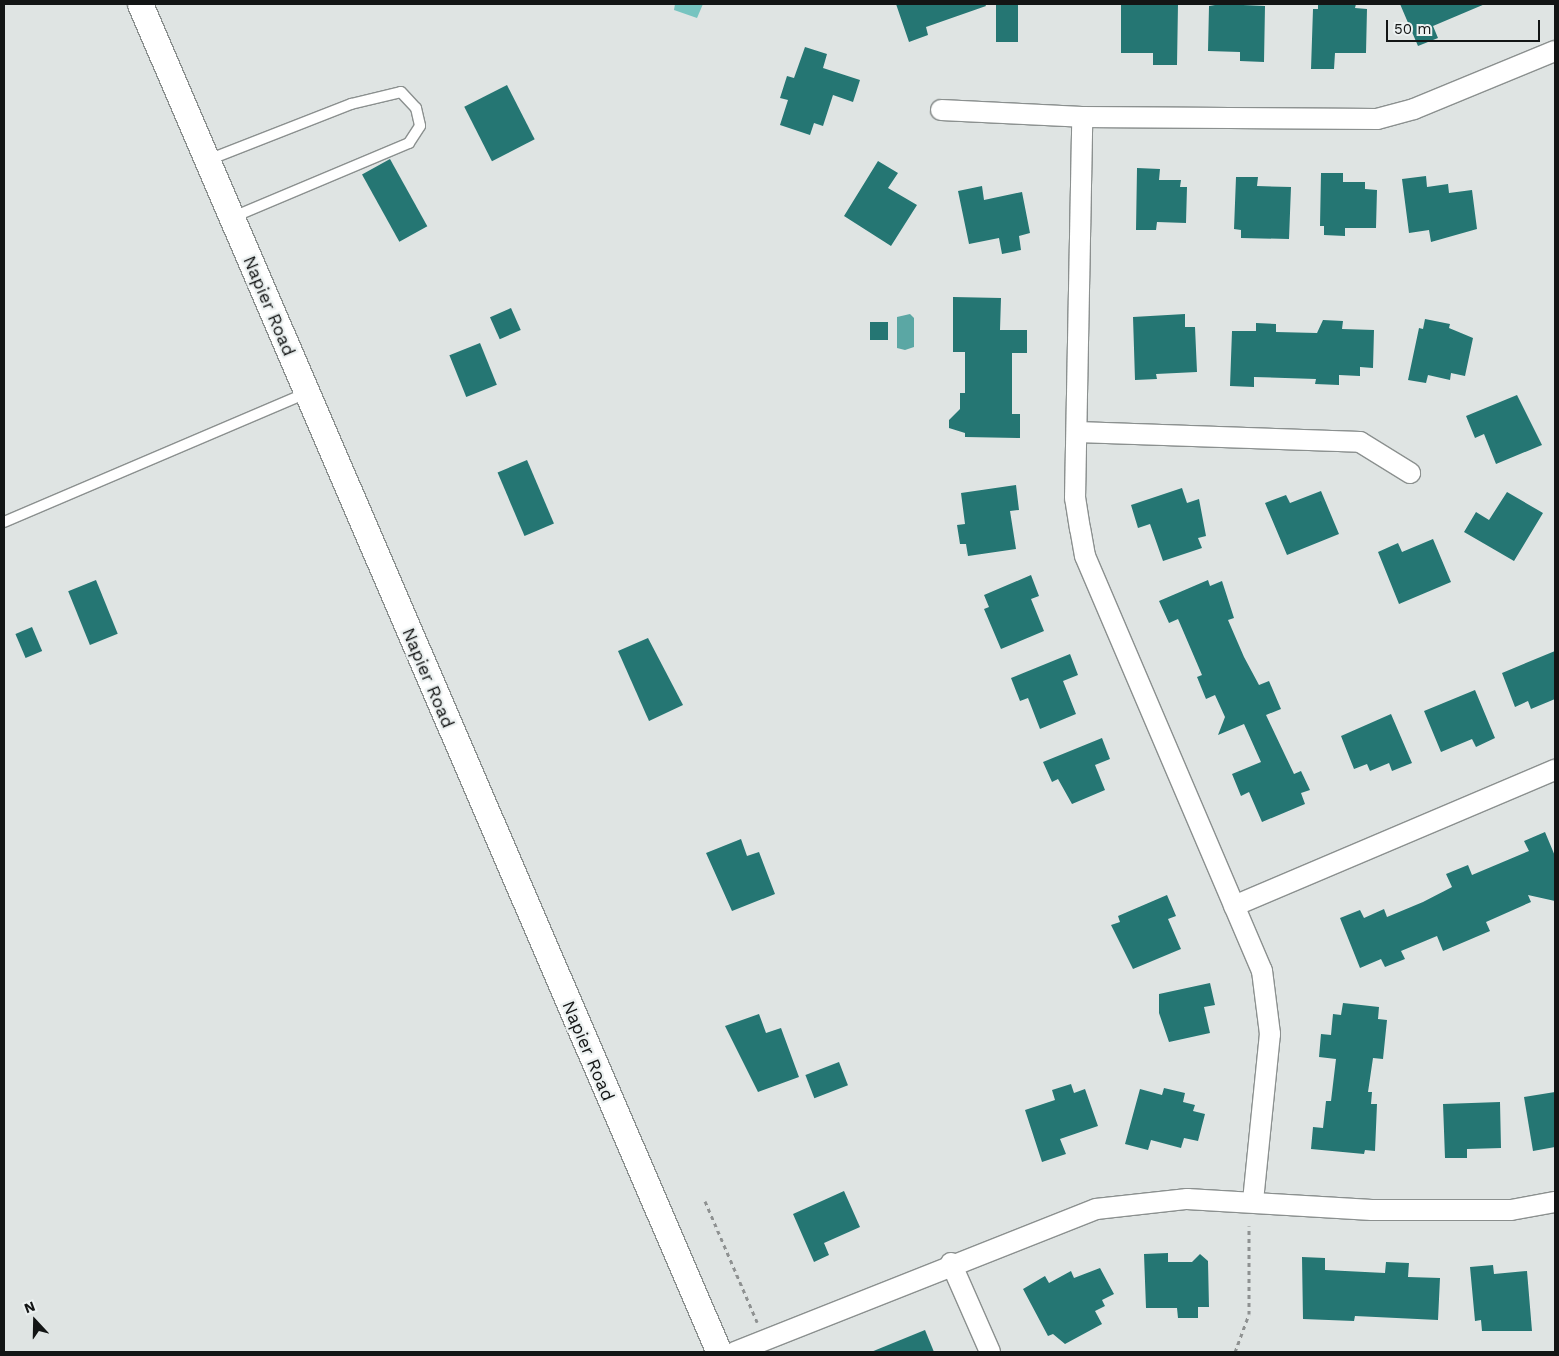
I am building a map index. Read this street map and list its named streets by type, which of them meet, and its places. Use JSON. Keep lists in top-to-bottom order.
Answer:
{
  "streets": {
    "street": ["Napier Road"]
  },
  "scale_bar": "50 m",
  "north": "top"
}
